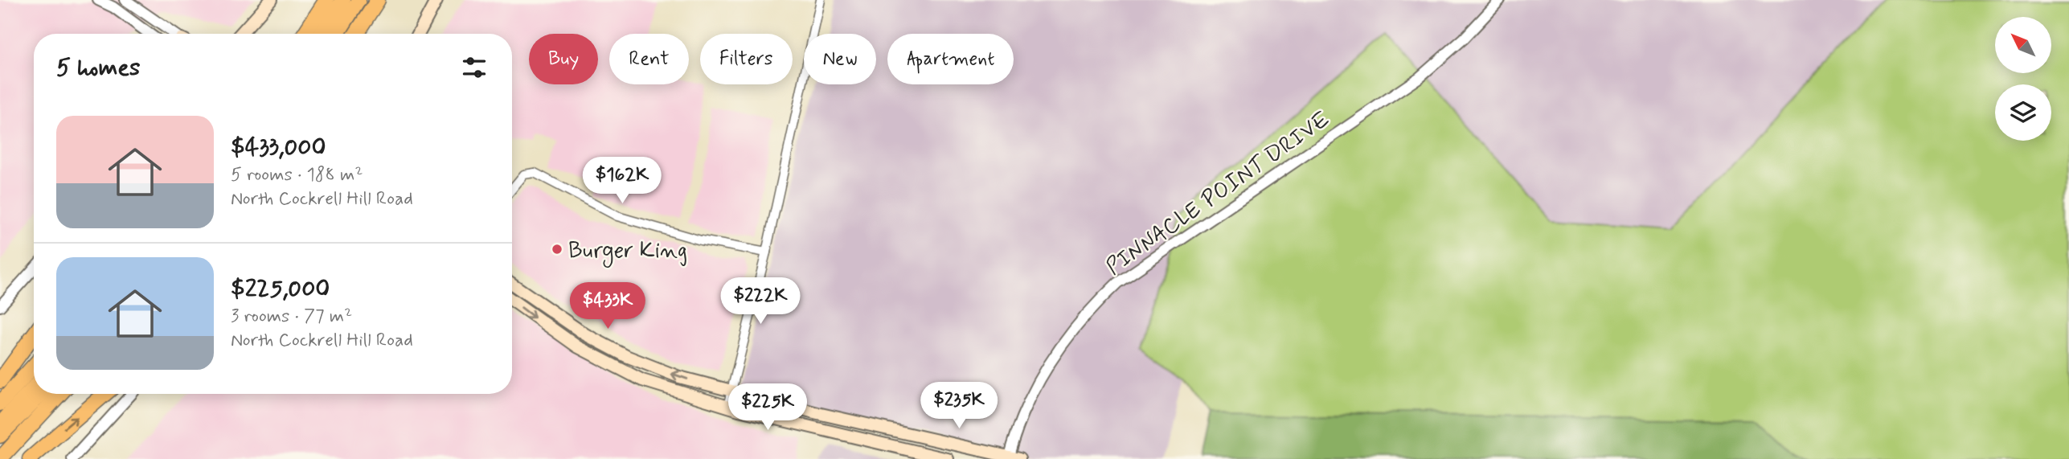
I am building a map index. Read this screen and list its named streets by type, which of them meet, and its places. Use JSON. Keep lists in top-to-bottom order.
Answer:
{
  "streets": {
    "street": ["PINNACLE POINT DRIVE"]
  },
  "places": ["Burger King"],
  "north": "top left",
  "page": {
    "chip": [
      "Buy",
      "Rent",
      "Filters",
      "New",
      "Apartment"
    ],
    "heading": "5 homes",
    "list": [
      {
        "name": "$433,000",
        "note": "5 rooms · 188 m² · North Cockrell Hill Road"
      },
      {
        "name": "$225,000",
        "note": "3 rooms · 77 m² · North Cockrell Hill Road"
      }
    ],
    "price": [
      "$162K",
      "$222K",
      "$433K",
      "$235K",
      "$225K"
    ]
  }
}
